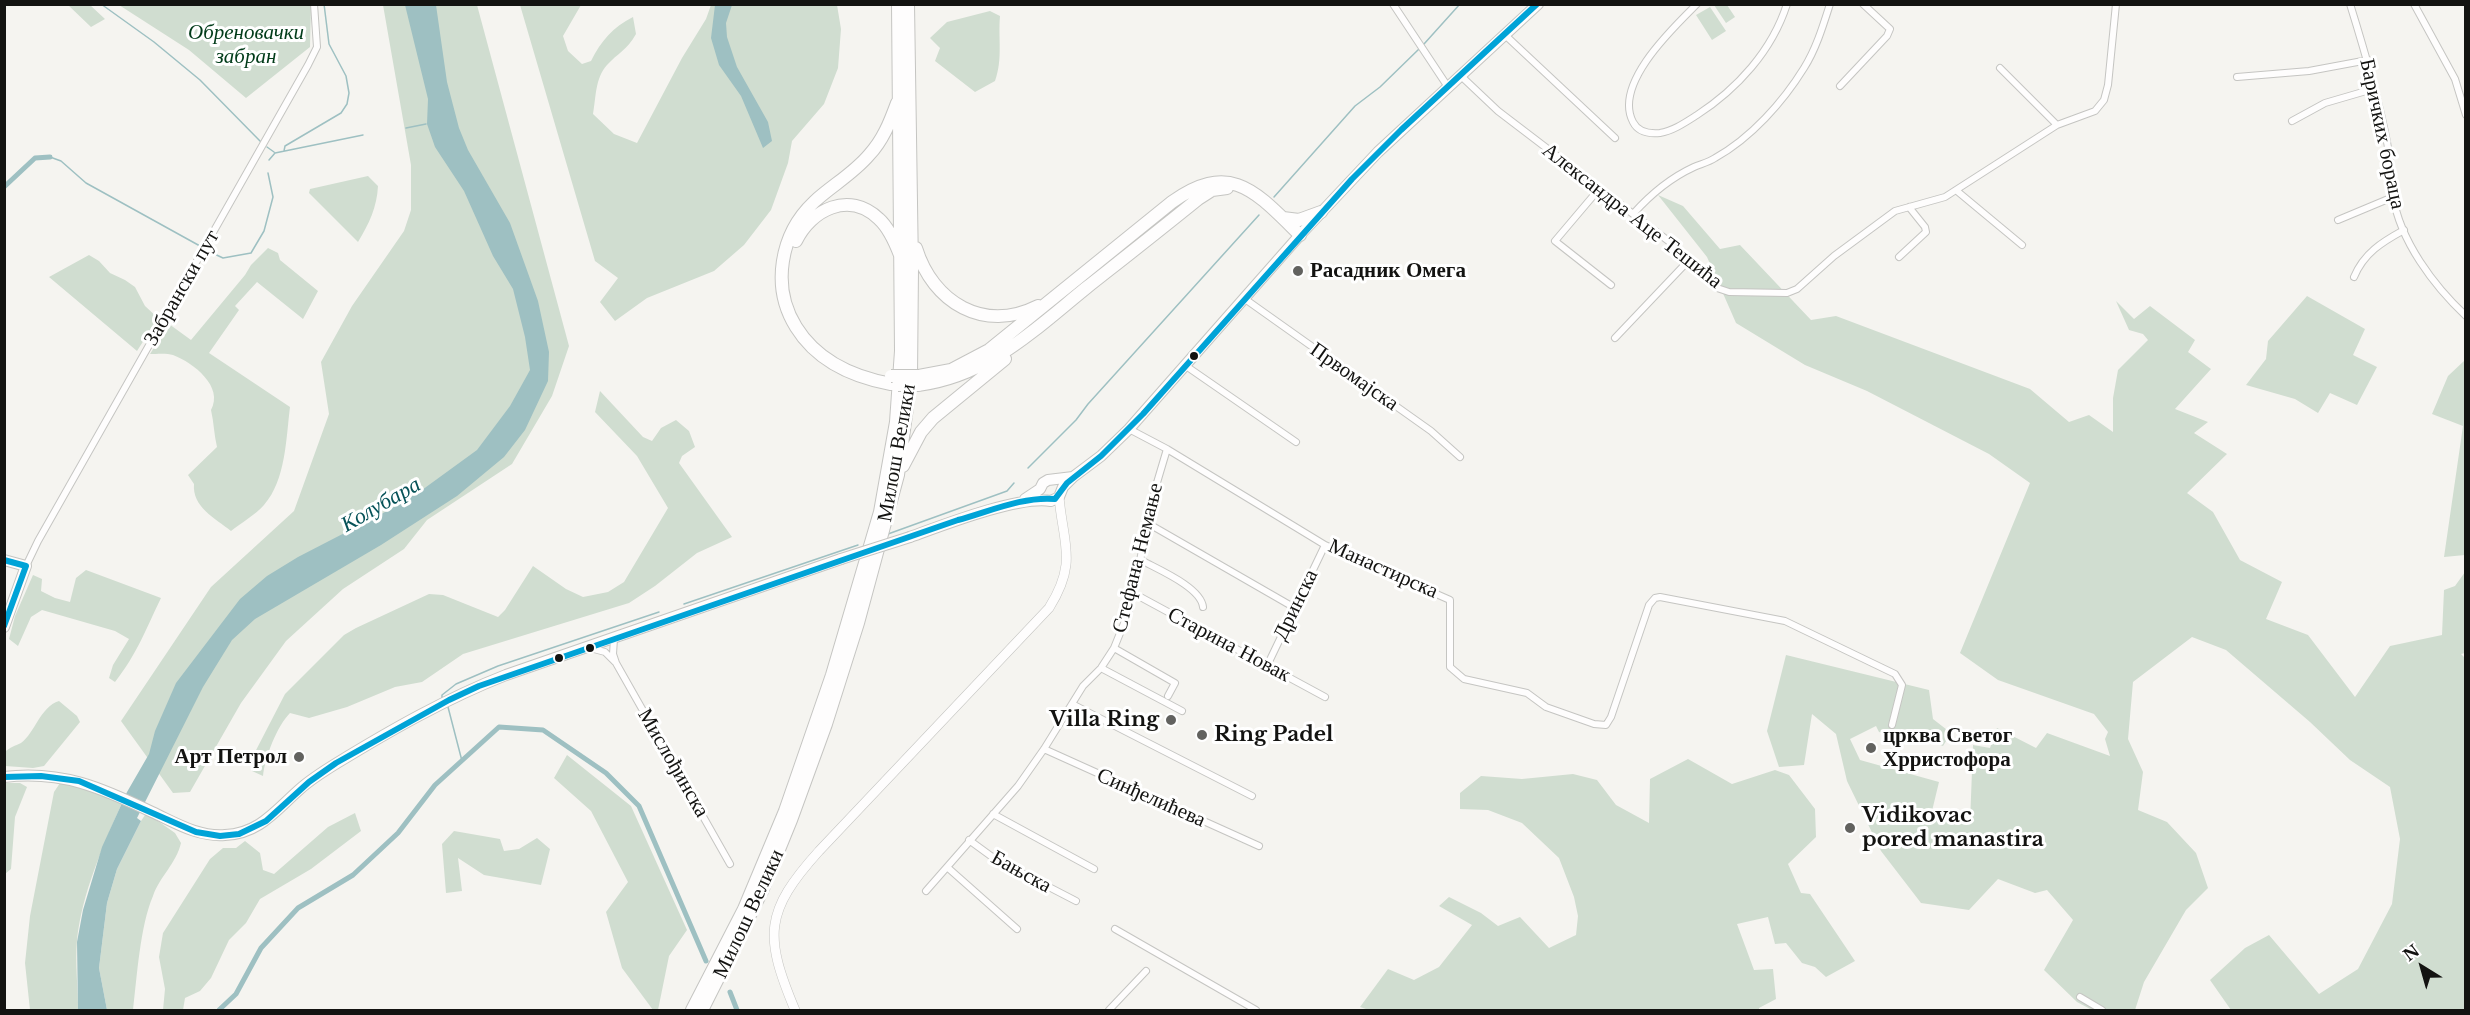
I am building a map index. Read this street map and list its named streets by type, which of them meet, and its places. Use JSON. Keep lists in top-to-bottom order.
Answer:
{
  "streets": {
    "highway": ["Милош Велики"],
    "street": [
      "Баричких бораца",
      "Александра Аце Тешића",
      "Забрански пут",
      "Првомајска",
      "Стефана Немање",
      "Манастирска",
      "Дринска",
      "Старина Новак",
      "Мислођинска",
      "Синђелићева",
      "Бањска"
    ]
  },
  "crossings": [
    ["Стефана Немање", "Манастирска"],
    ["Стефана Немање", "Старина Новак"],
    ["Стефана Немање", "Синђелићева"],
    ["Стефана Немање", "Бањска"],
    ["Манастирска", "Дринска"],
    ["Дринска", "Старина Новак"]
  ],
  "water": ["Колубара"],
  "parks": ["Обреновачки забран"],
  "places": [
    "Расадник Омега",
    "Villa Ring",
    "Ring Padel",
    "црква Светог Хрристофора",
    "Арт Петрол",
    "Vidikovac pored manastira"
  ],
  "north": "top left"
}
